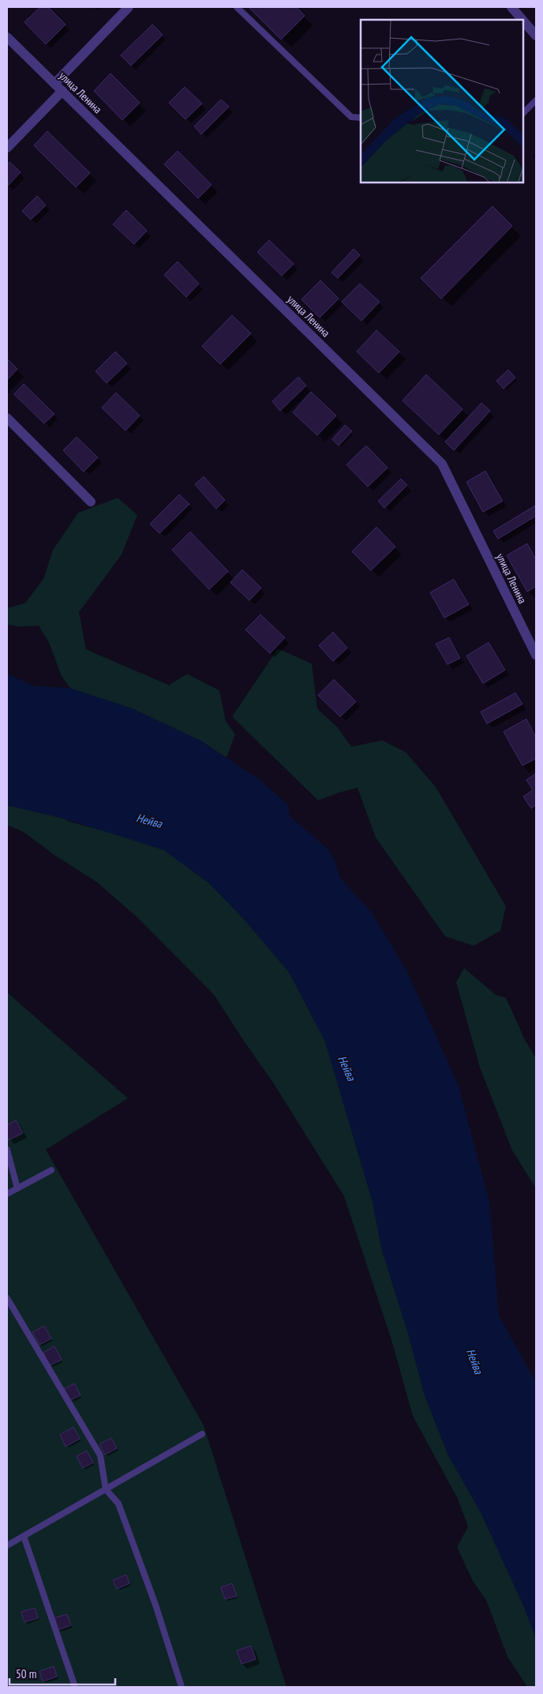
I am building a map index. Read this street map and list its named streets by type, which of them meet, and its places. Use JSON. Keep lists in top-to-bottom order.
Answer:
{
  "streets": {
    "street": ["улица Ленина"]
  },
  "water": ["Нейва"],
  "scale_bar": "50 m"
}
